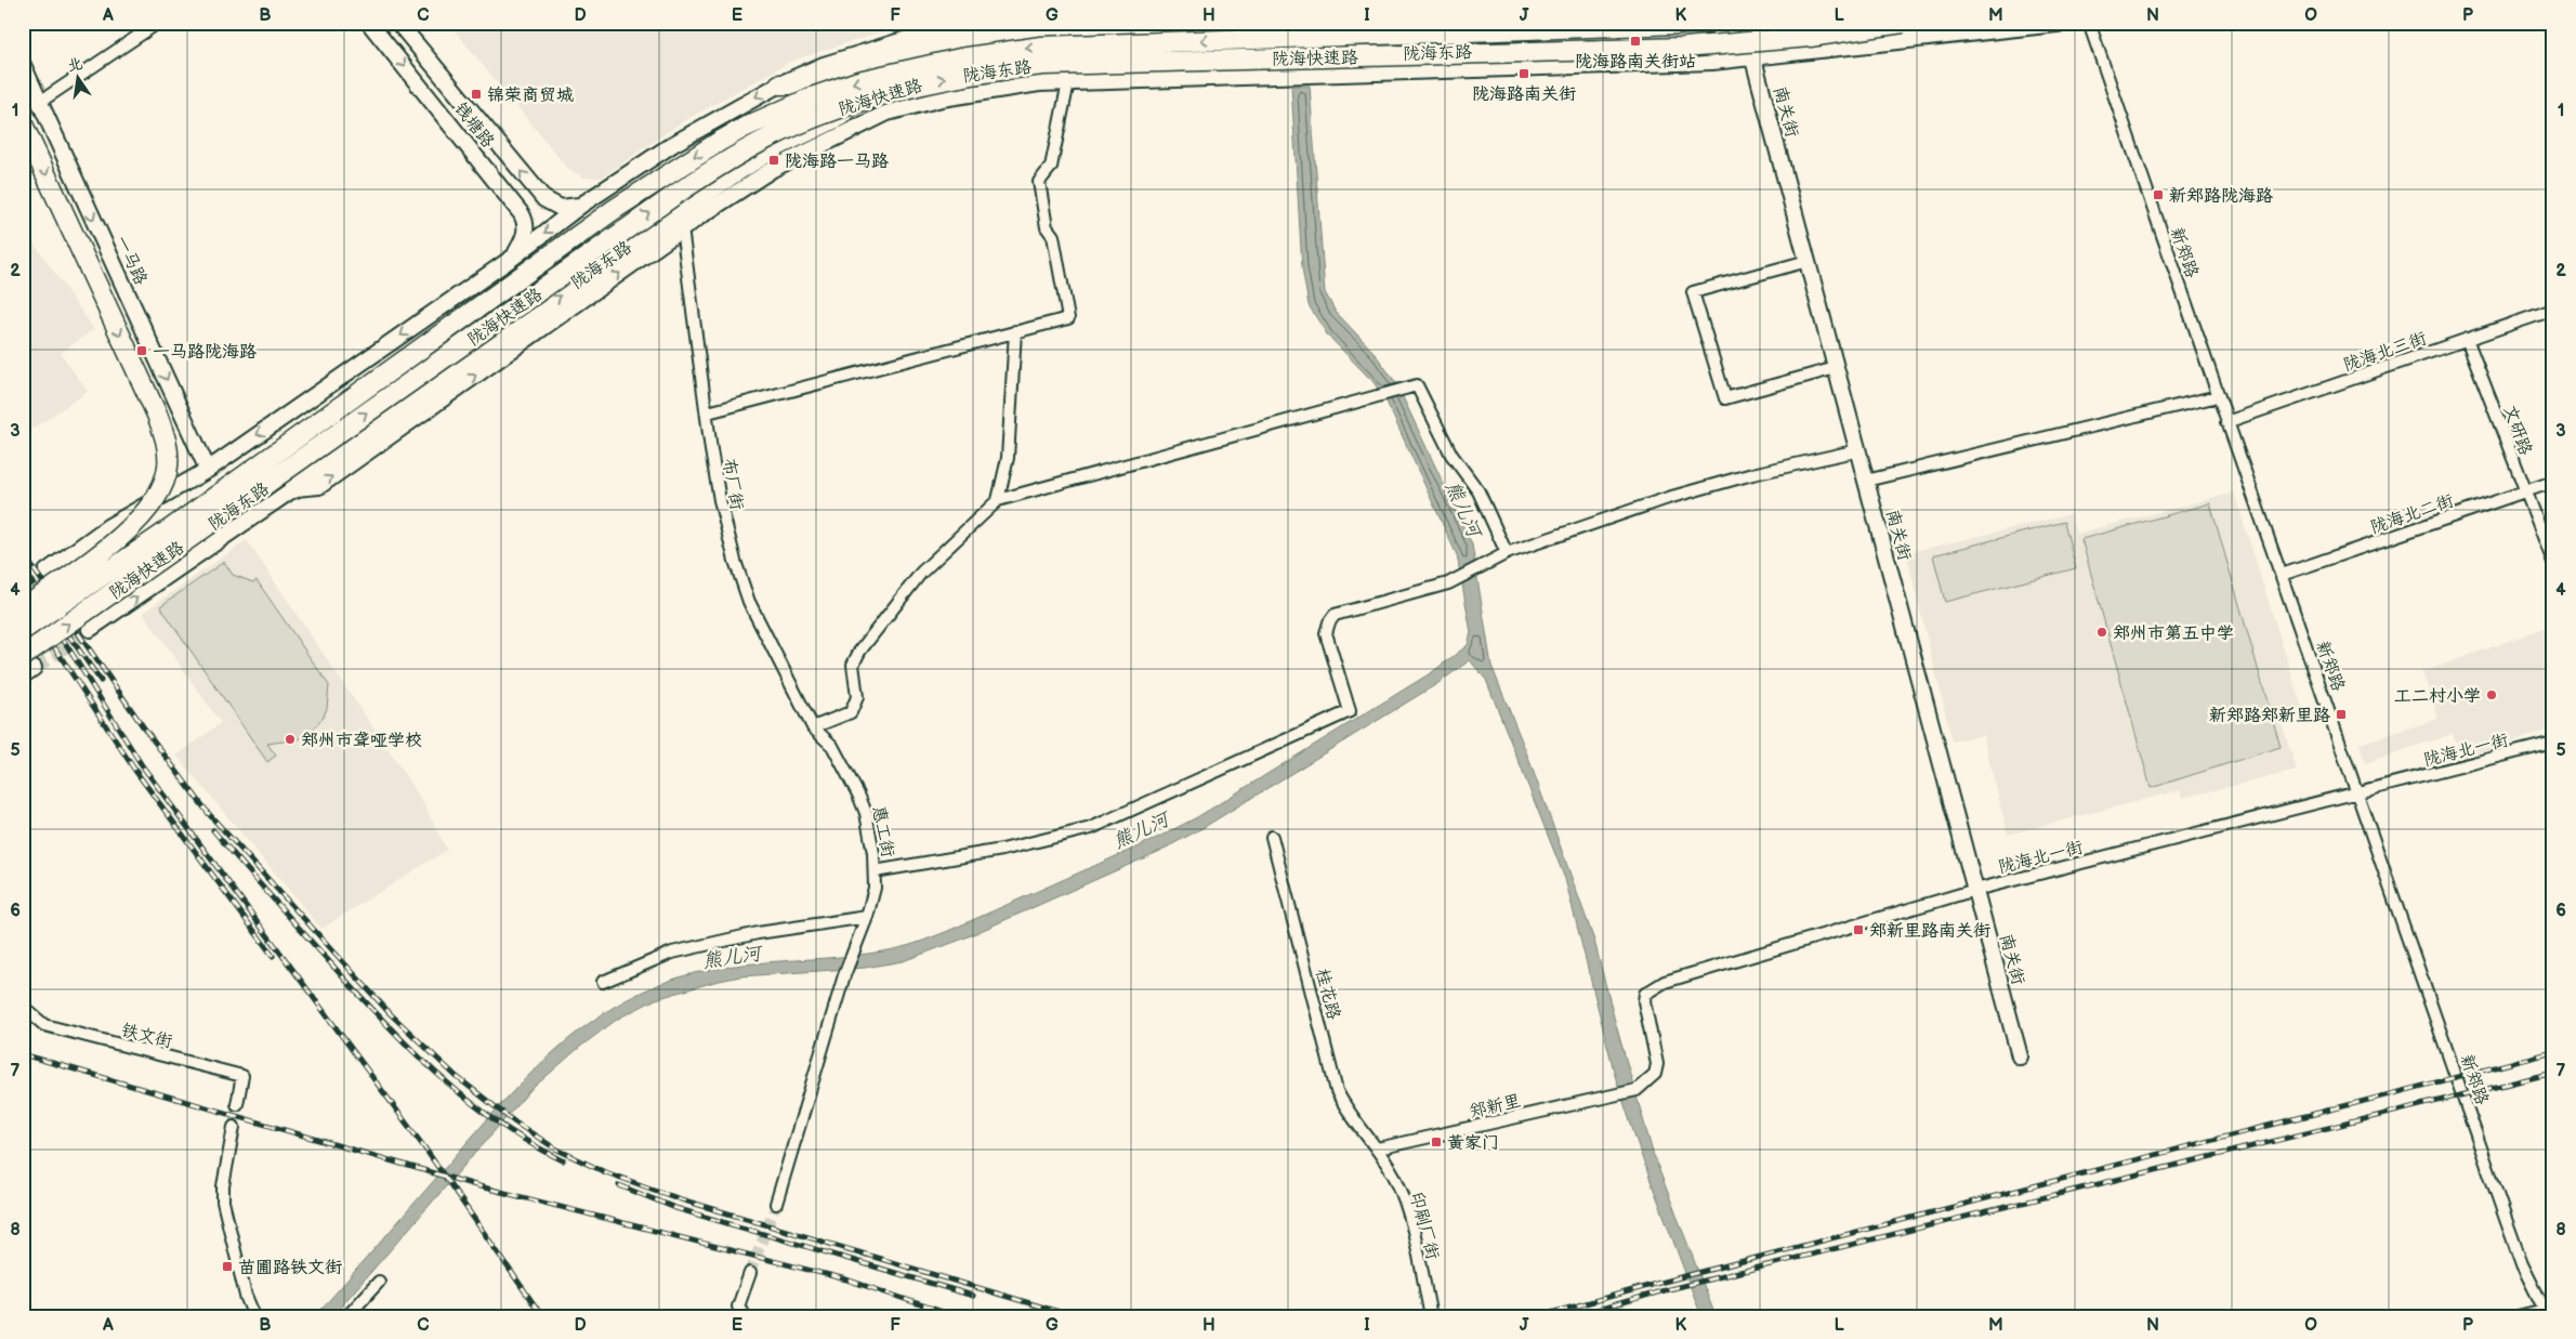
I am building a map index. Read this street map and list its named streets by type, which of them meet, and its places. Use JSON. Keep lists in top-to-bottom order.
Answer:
{
  "streets": {
    "highway": ["陇海快速路"],
    "street": [
      "陇海东路",
      "南关街",
      "钱塘路",
      "新郑路",
      "一马路",
      "陇海北三街",
      "文研路",
      "布厂街",
      "陇海北二街",
      "陇海北一街",
      "惠工街",
      "桂花路",
      "铁文街",
      "郑新里",
      "印刷厂街"
    ]
  },
  "crossings": [
    ["陇海东路", "南关街"],
    ["陇海东路", "布厂街"],
    ["南关街", "陇海北一街"],
    ["新郑路", "陇海北三街"],
    ["新郑路", "陇海北二街"],
    ["新郑路", "陇海北一街"],
    ["陇海北三街", "文研路"],
    ["文研路", "陇海北二街"],
    ["布厂街", "惠工街"],
    ["陇海北一街", "郑新里"],
    ["桂花路", "郑新里"],
    ["桂花路", "印刷厂街"],
    ["郑新里", "印刷厂街"]
  ],
  "one_way": ["一马路"],
  "water": ["熊儿河"],
  "places": {
    "transit": [
      "陇海路南关街站",
      "陇海路南关街",
      "锦荣商贸城",
      "陇海路一马路",
      "新郑路陇海路",
      "一马路陇海路",
      "新郑路郑新里路",
      "郑新里路南关街",
      "黄家门",
      "苗圃路铁文街"
    ],
    "other": ["郑州市第五中学", "工二村小学", "郑州市聋哑学校"]
  },
  "north": "top",
  "grid": {
    "columns": [
      "A",
      "B",
      "C",
      "D",
      "E",
      "F",
      "G",
      "H",
      "I",
      "J",
      "K",
      "L",
      "M",
      "N",
      "O",
      "P"
    ],
    "rows": [
      "1",
      "2",
      "3",
      "4",
      "5",
      "6",
      "7",
      "8"
    ]
  }
}
